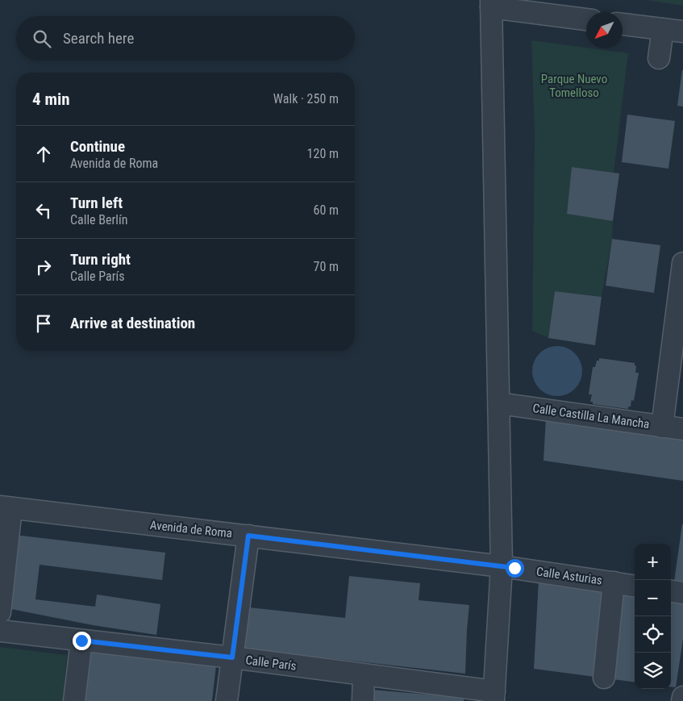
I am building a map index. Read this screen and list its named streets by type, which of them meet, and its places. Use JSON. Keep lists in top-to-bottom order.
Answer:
{
  "streets": {
    "street": [
      "Calle Castilla La Mancha",
      "Avenida de Roma",
      "Calle Asturias",
      "Calle París"
    ]
  },
  "crossings": [
    ["Avenida de Roma", "Calle Asturias"]
  ],
  "parks": ["Parque Nuevo Tomelloso"],
  "north": "bottom left",
  "page": {
    "search": "Search here",
    "heading": ["4 min", "Walk · 250 m"],
    "list": [
      ["Continue", "Avenida de Roma", "120 m"],
      ["Turn left", "Calle Berlín", "60 m"],
      ["Turn right", "Calle París", "70 m"],
      "Arrive at destination"
    ],
    "map_buttons": ["+", "−"]
  }
}
